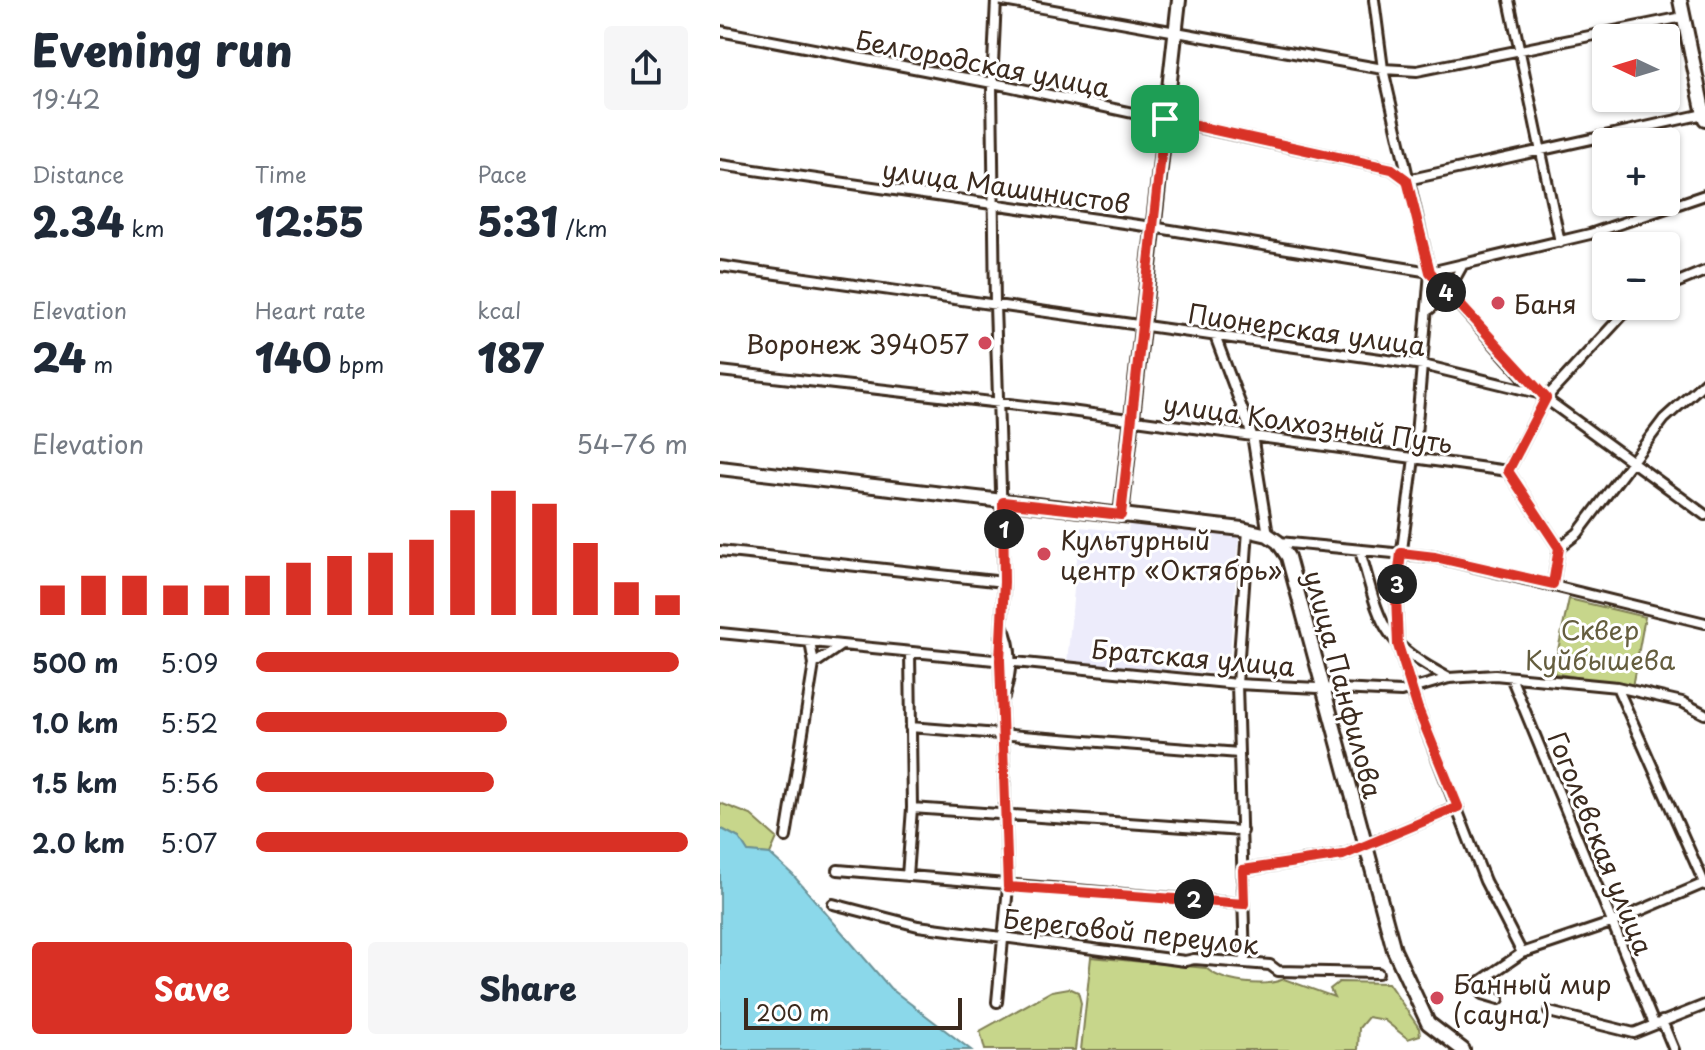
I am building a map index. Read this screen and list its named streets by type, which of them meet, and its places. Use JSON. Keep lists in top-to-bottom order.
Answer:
{
  "streets": {
    "main road": ["улица Панфилова"],
    "street": [
      "Белгородская улица",
      "улица Машинистов",
      "Пионерская улица",
      "улица Колхозный Путь",
      "Братская улица",
      "Гоголевская улица",
      "Береговой переулок"
    ]
  },
  "crossings": [
    ["Пионерская улица", "улица Панфилова"],
    ["улица Колхозный Путь", "улица Панфилова"],
    ["Братская улица", "улица Панфилова"],
    ["Братская улица", "Гоголевская улица"]
  ],
  "parks": ["Сквер Куйбышева"],
  "places": [
    "Баня",
    "Воронеж 394057",
    "Культурный центр «Октябрь»",
    "Банный мир (сауна)"
  ],
  "scale_bar": "200 m",
  "north": "left",
  "page": {
    "heading": ["Evening run", "19:42"],
    "map_buttons": ["+", "−"],
    "stats": [
      ["Distance", "2.34 km"],
      ["Time", "12:55"],
      ["Pace", "5:31 /km"],
      ["Elevation", "24 m"],
      ["Heart rate", "140 bpm"],
      ["kcal", "187"]
    ],
    "pins": [
      "4",
      "1",
      "3",
      "2"
    ],
    "chart": ["Elevation", "54–76 m"],
    "list": [
      {
        "name": "500 m",
        "note": "5:09"
      },
      {
        "name": "1.0 km",
        "note": "5:52"
      },
      {
        "name": "1.5 km",
        "note": "5:56"
      },
      {
        "name": "2.0 km",
        "note": "5:07"
      }
    ],
    "buttons": ["Save", "Share"],
    "scale": "200 m"
  }
}
